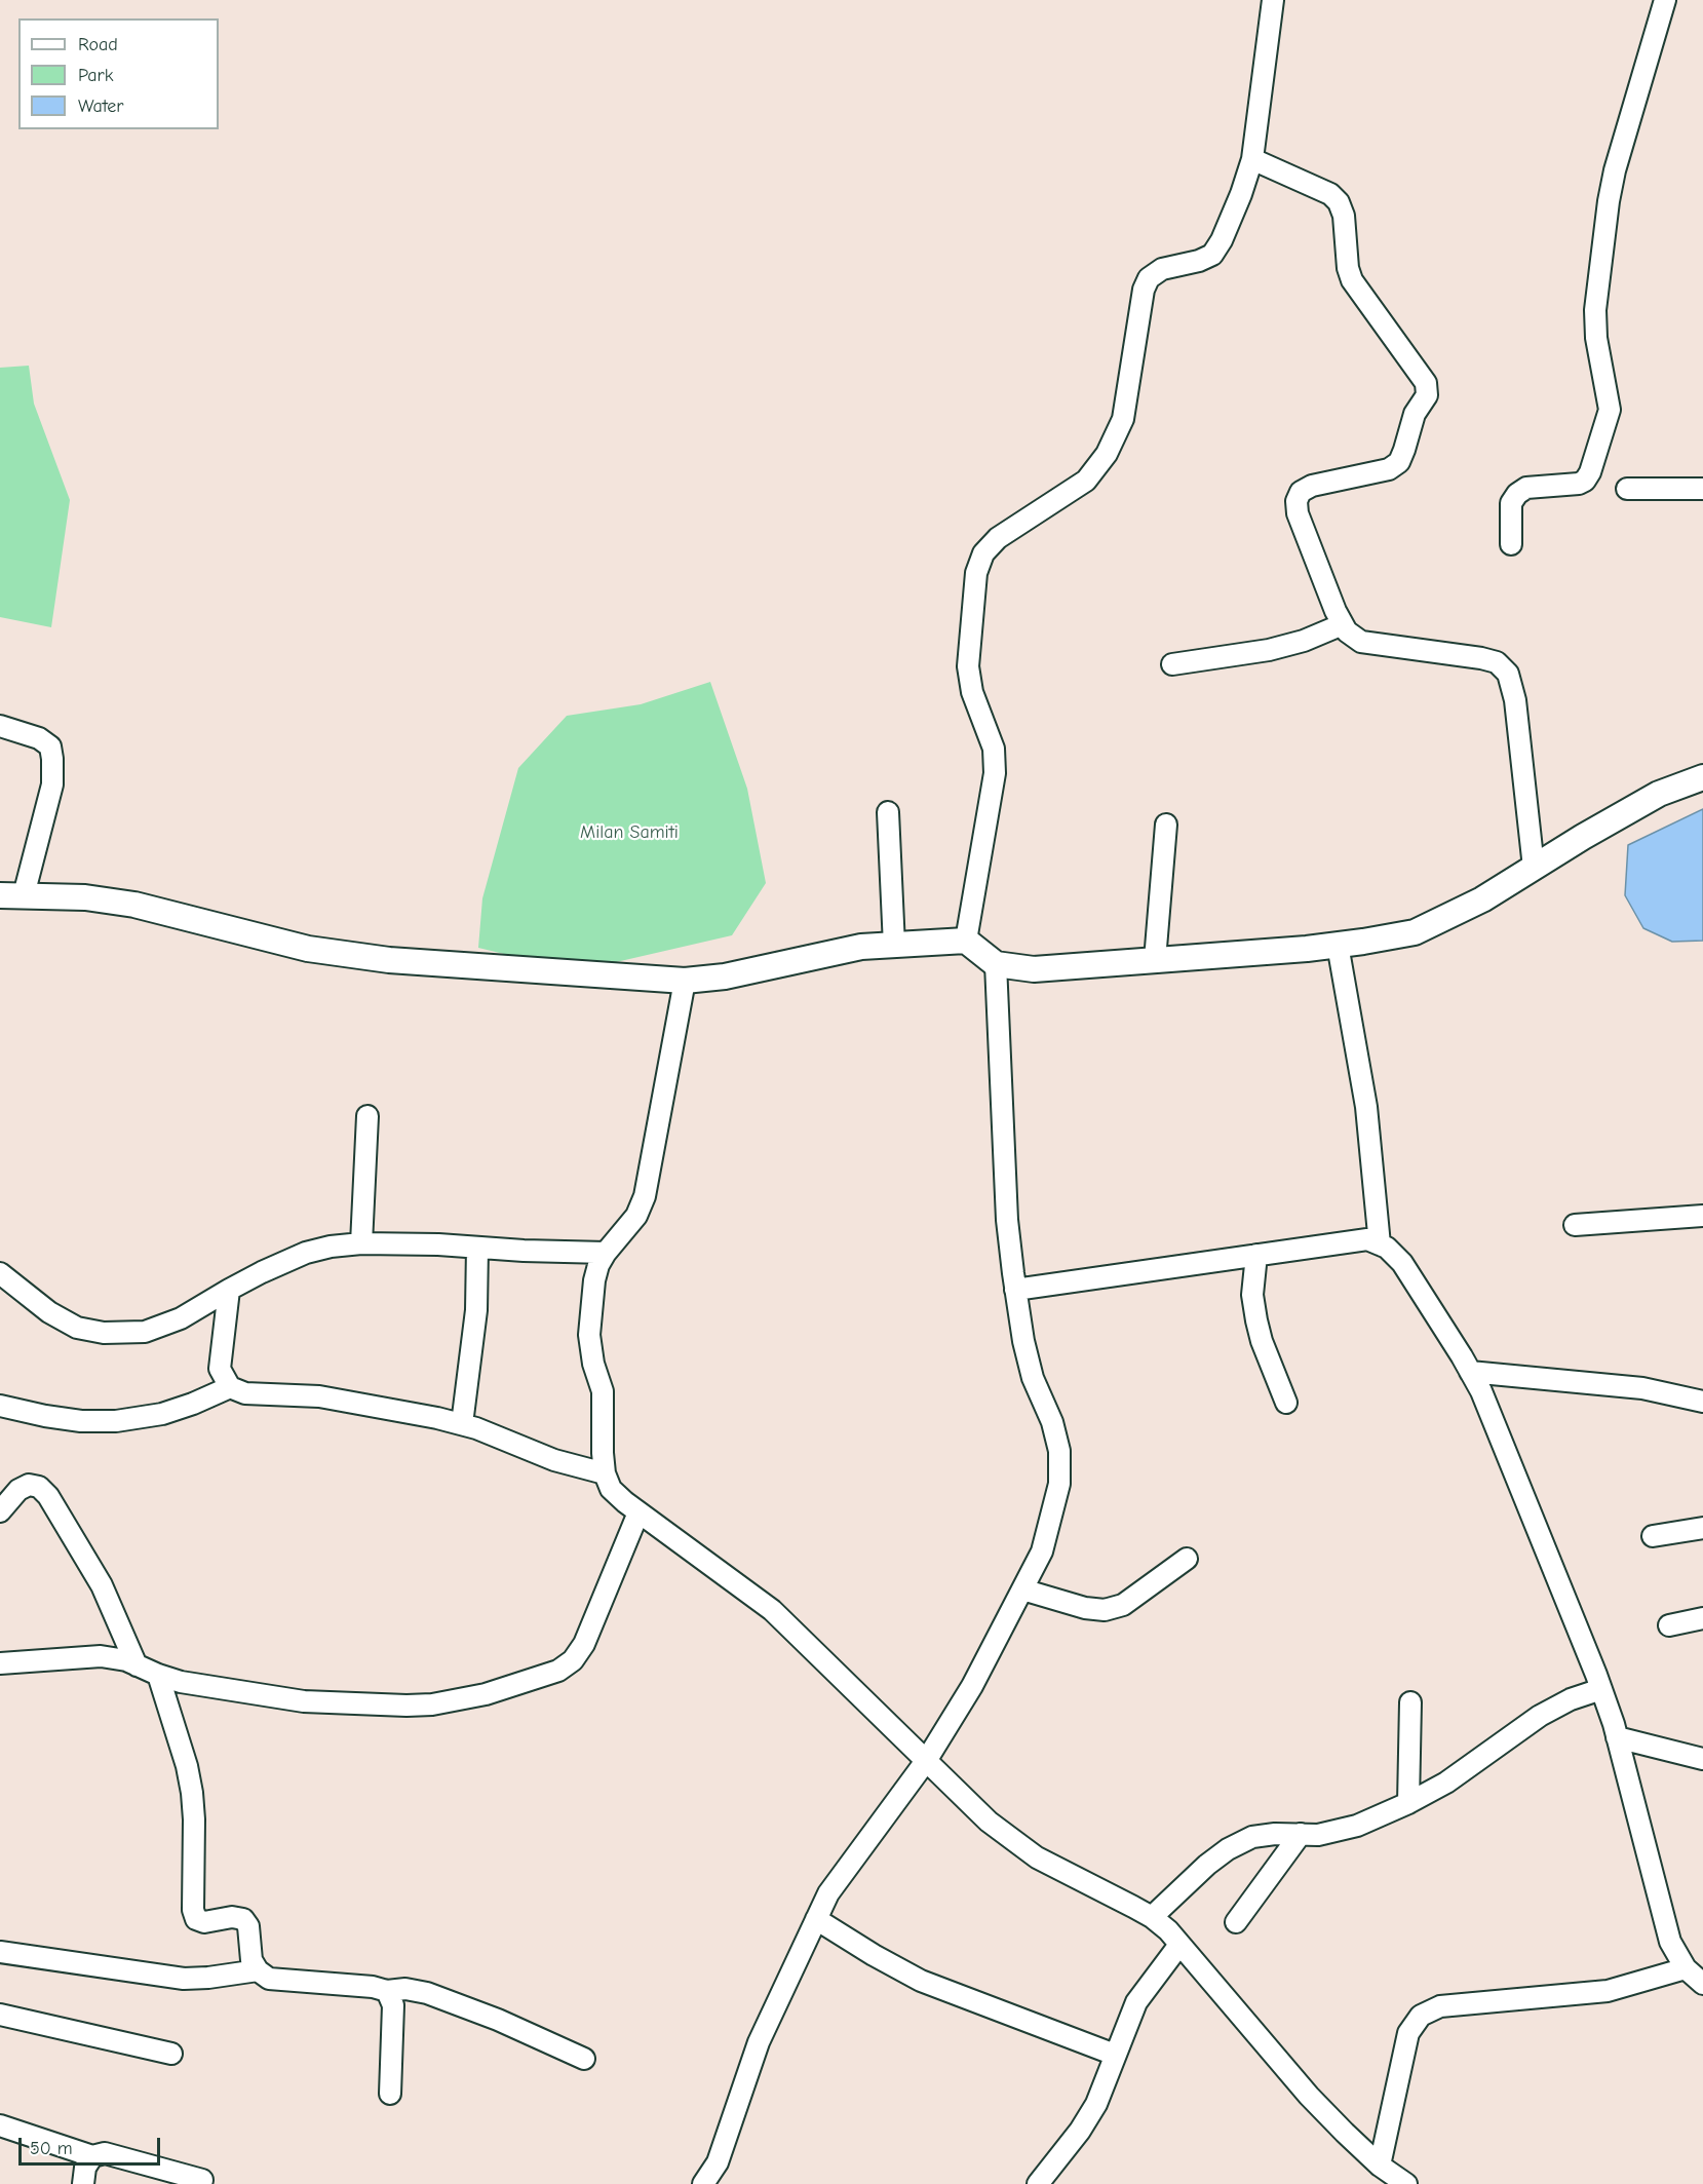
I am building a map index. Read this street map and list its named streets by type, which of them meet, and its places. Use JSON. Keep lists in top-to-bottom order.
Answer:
{
  "parks": ["Milan Samiti"],
  "legend": ["Road", "Park", "Water"],
  "scale_bar": "50 m"
}
